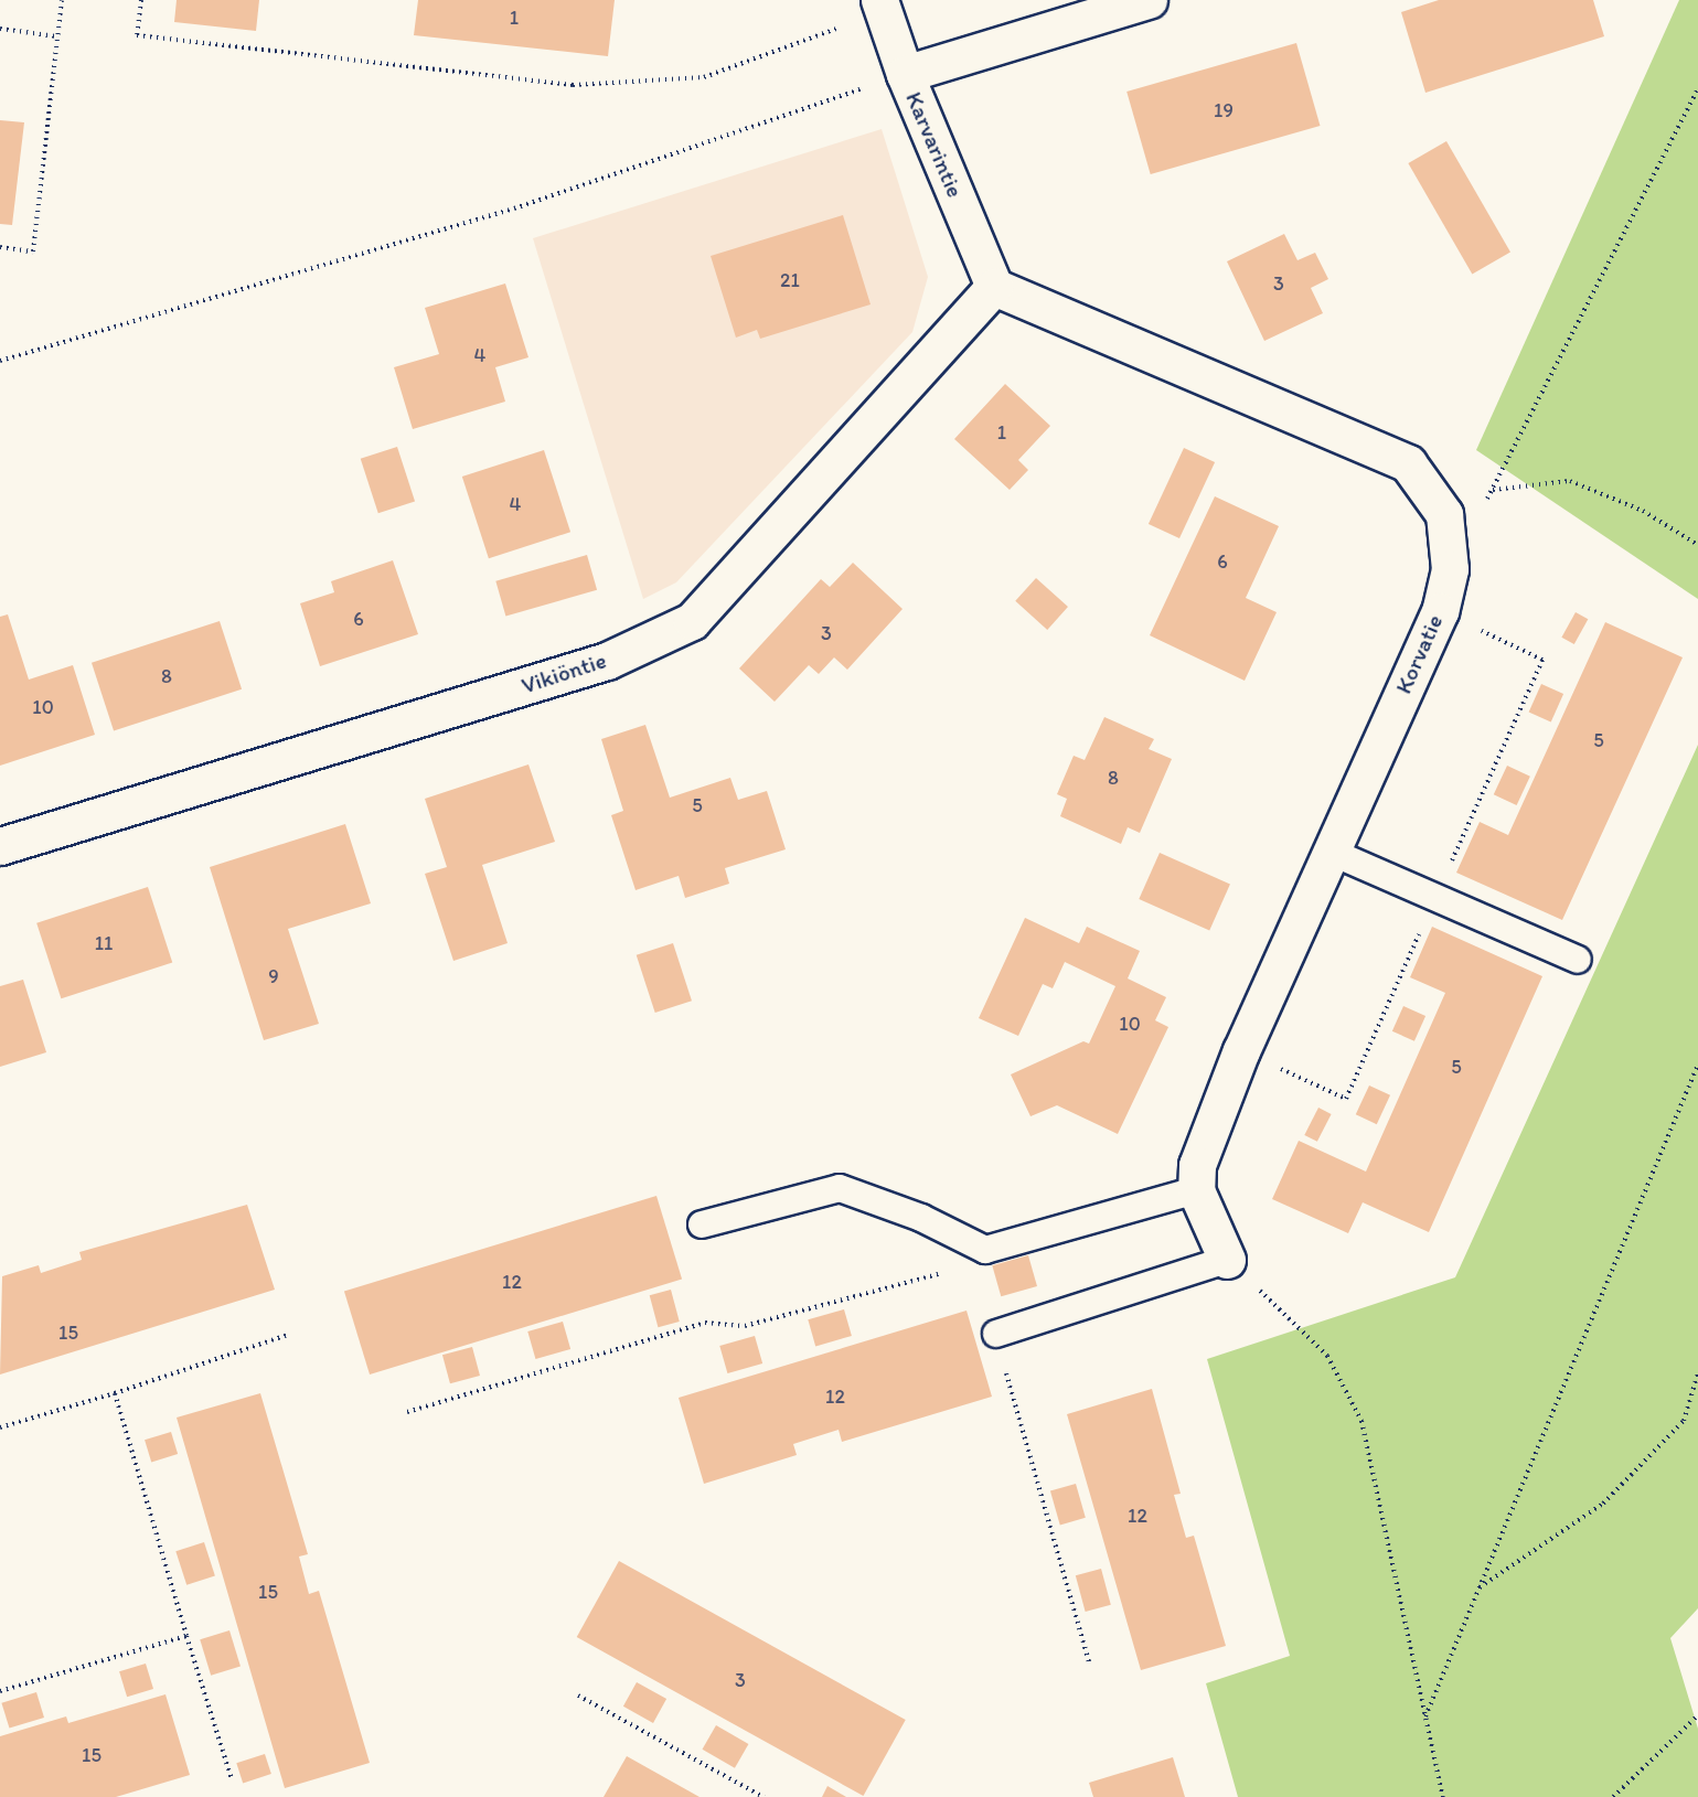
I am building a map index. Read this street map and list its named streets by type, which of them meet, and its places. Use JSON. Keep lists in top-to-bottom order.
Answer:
{
  "streets": {
    "street": ["Karvarintie", "Korvatie", "Vikiöntie"]
  },
  "crossings": [
    ["Karvarintie", "Korvatie"],
    ["Karvarintie", "Vikiöntie"],
    ["Korvatie", "Vikiöntie"]
  ],
  "house_numbers": [
    "1",
    "19",
    "21",
    "3",
    "4",
    "1",
    "4",
    "6",
    "6",
    "3",
    "8",
    "10",
    "5",
    "8",
    "5",
    "11",
    "9",
    "10",
    "5",
    "12",
    "15",
    "12",
    "12",
    "15",
    "3",
    "15"
  ]
}
